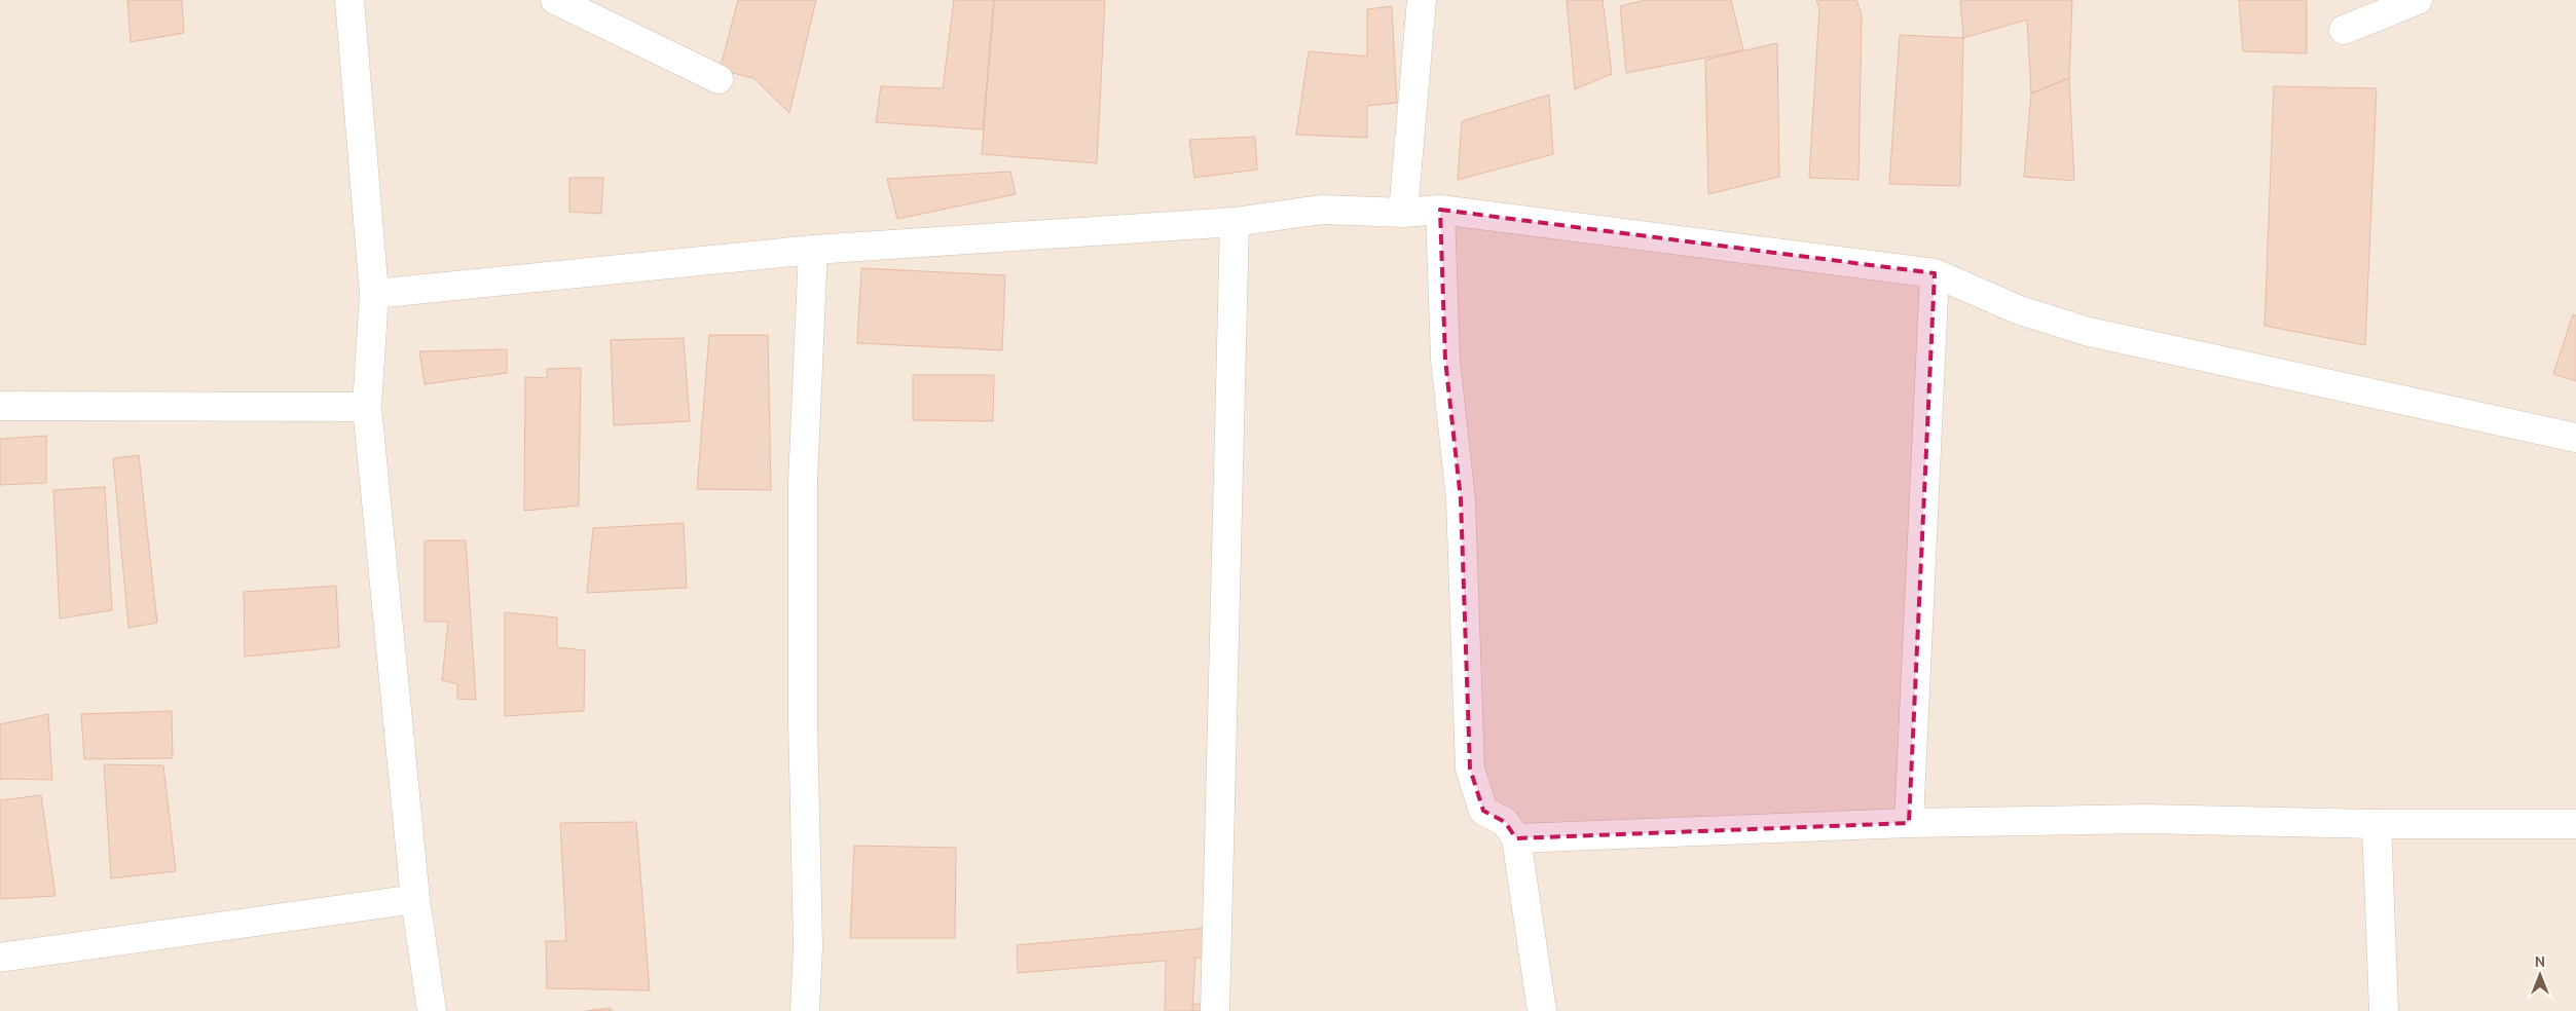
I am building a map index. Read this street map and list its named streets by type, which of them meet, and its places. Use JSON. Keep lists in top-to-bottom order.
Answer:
{
  "north": "top"
}
